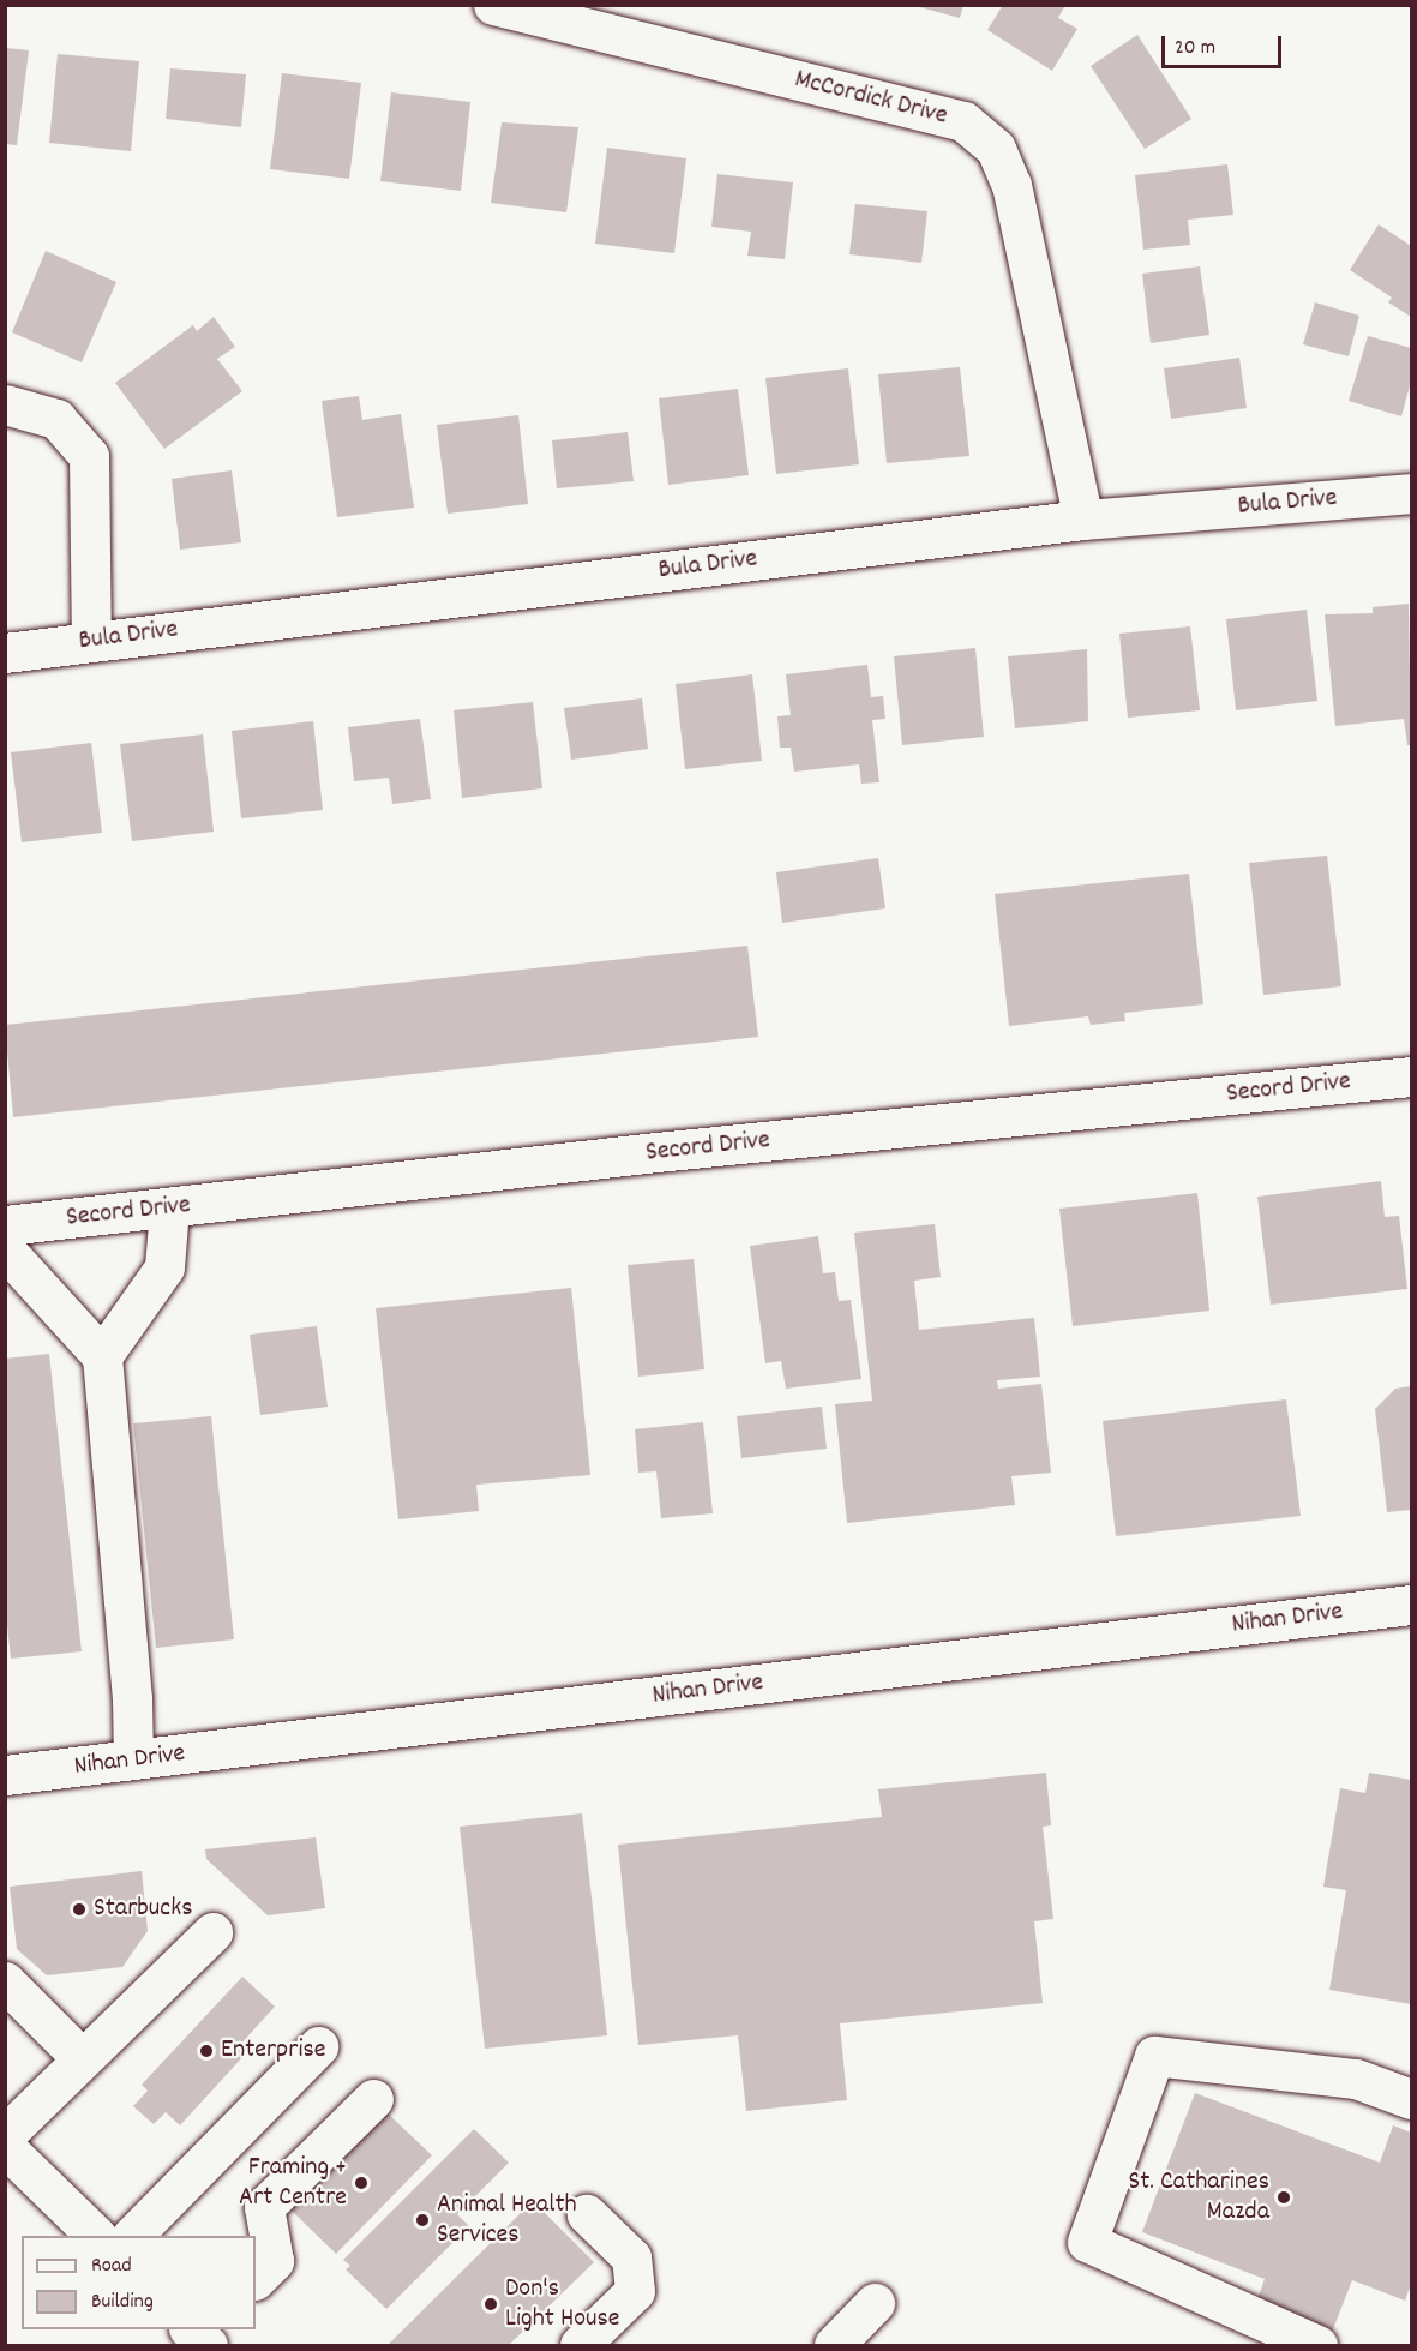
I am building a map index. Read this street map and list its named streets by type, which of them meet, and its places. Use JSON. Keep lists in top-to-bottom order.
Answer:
{
  "streets": {
    "street": [
      "McCordick Drive",
      "Bula Drive",
      "Secord Drive",
      "Nihan Drive"
    ]
  },
  "crossings": [
    ["McCordick Drive", "Bula Drive"]
  ],
  "places": [
    "Starbucks",
    "Enterprise",
    "Framing + Art Centre",
    "St. Catharines Mazda",
    "Animal Health Services",
    "Don's Light House"
  ],
  "legend": ["Road", "Building"],
  "scale_bar": "20 m"
}
